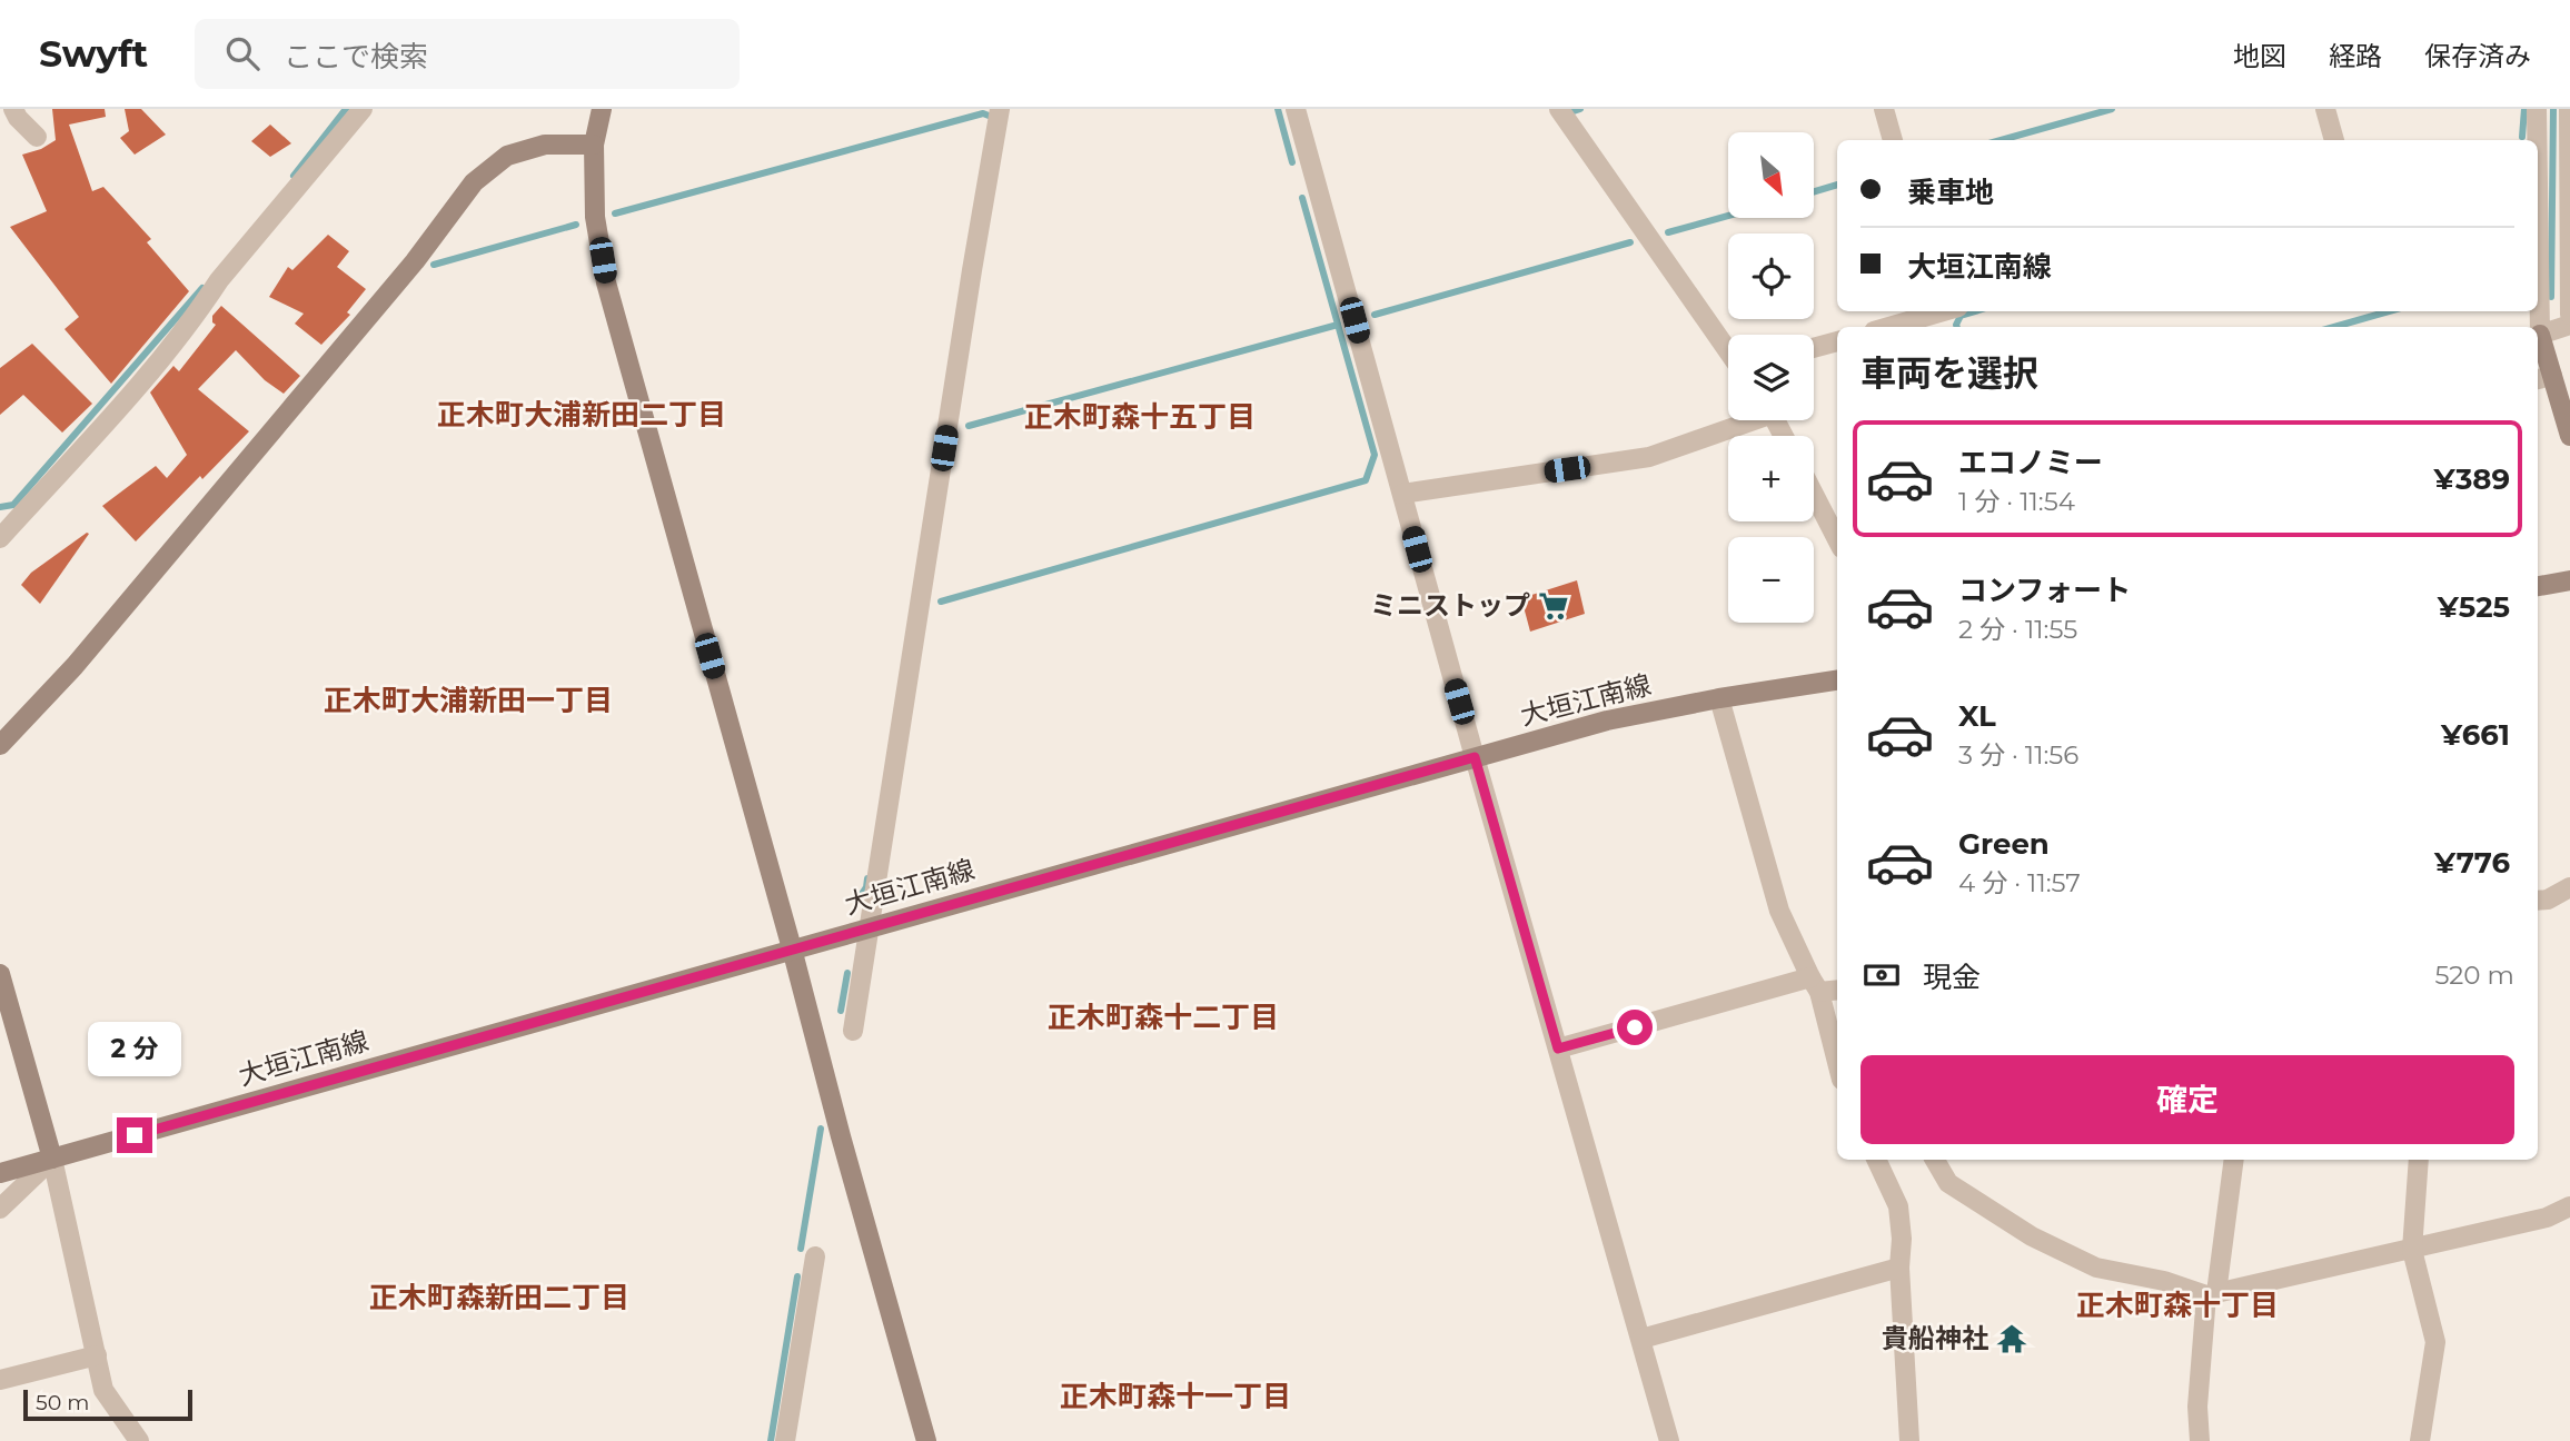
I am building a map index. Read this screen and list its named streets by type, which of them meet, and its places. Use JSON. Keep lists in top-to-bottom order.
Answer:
{
  "streets": {
    "street": ["大垣江南線"]
  },
  "districts": [
    "正木町大浦新田二丁目",
    "正木町森十五丁目",
    "正木町大浦新田一丁目",
    "正木町森十二丁目",
    "正木町森新田二丁目",
    "正木町森十丁目",
    "正木町森十一丁目"
  ],
  "places": {
    "supermarket": ["ミニストップ"],
    "temple": ["貴船神社"]
  },
  "scale_bar": "50 m",
  "north": "bottom right",
  "page": {
    "header": "Swyft",
    "search": "ここで検索",
    "nav": ["地図", "経路", "保存済み"],
    "map_buttons": ["+", "−"],
    "banner": ["乗車地", "大垣江南線"],
    "heading": "車両を選択",
    "list": [
      {
        "name": "エコノミー",
        "note": "1 分 · 11:54",
        "value": "¥389"
      },
      {
        "name": "コンフォート",
        "note": "2 分 · 11:55",
        "value": "¥525"
      },
      {
        "name": "XL",
        "note": "3 分 · 11:56",
        "value": "¥661"
      },
      {
        "name": "Green",
        "note": "4 分 · 11:57",
        "value": "¥776"
      }
    ],
    "pay": ["現金", "520 m"],
    "bubble": "2 分",
    "buttons": "確定",
    "scale": "50 m"
  }
}
